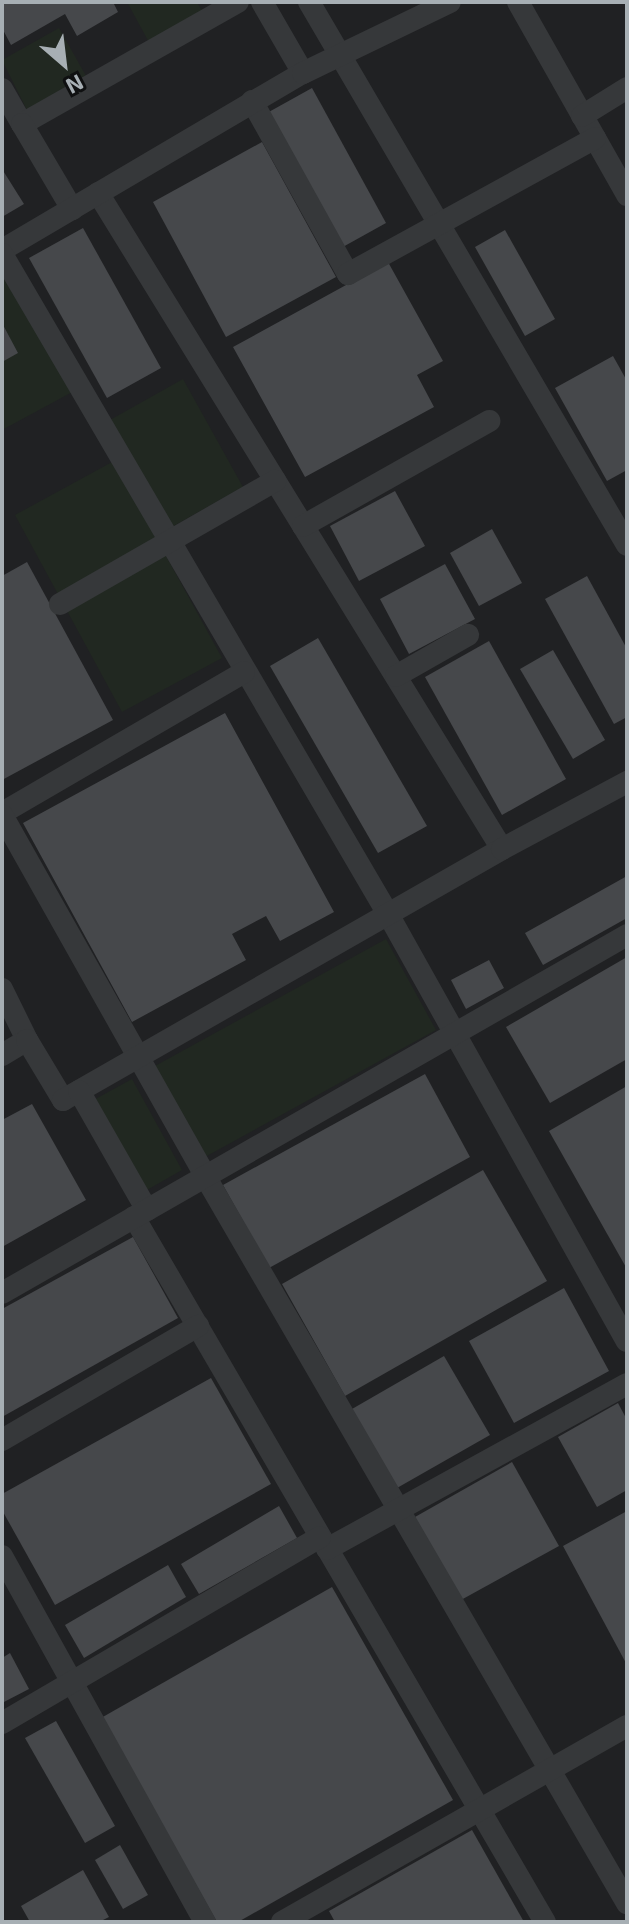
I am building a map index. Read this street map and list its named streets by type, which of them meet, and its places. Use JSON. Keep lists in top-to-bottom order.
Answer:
{
  "north": "bottom right"
}
